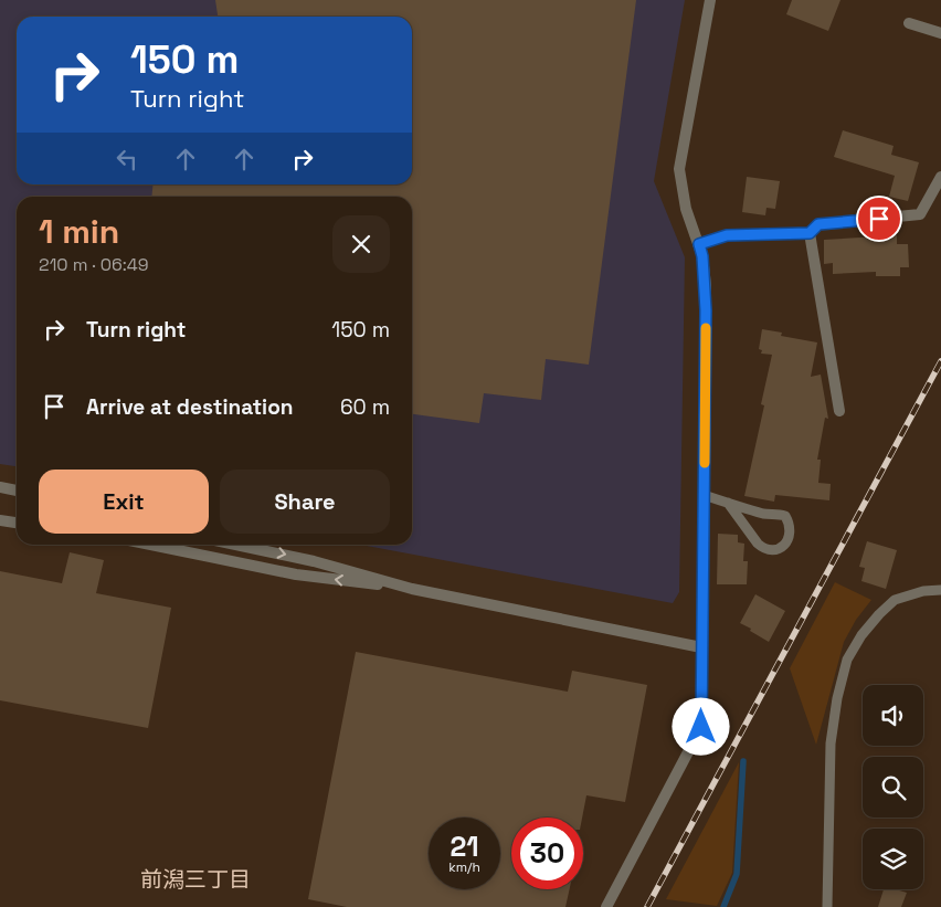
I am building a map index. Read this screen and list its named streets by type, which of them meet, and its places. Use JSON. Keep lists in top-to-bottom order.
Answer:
{
  "districts": ["前潟三丁目"],
  "page": {
    "turn": ["150 m", "Turn right"],
    "heading": ["1 min", "210 m · 06:49"],
    "list": [
      {
        "name": "Turn right",
        "value": "150 m"
      },
      {
        "name": "Arrive at destination",
        "value": "60 m"
      }
    ],
    "buttons": ["Exit", "Share"],
    "speed": "21 km/h",
    "limit": "30"
  }
}
